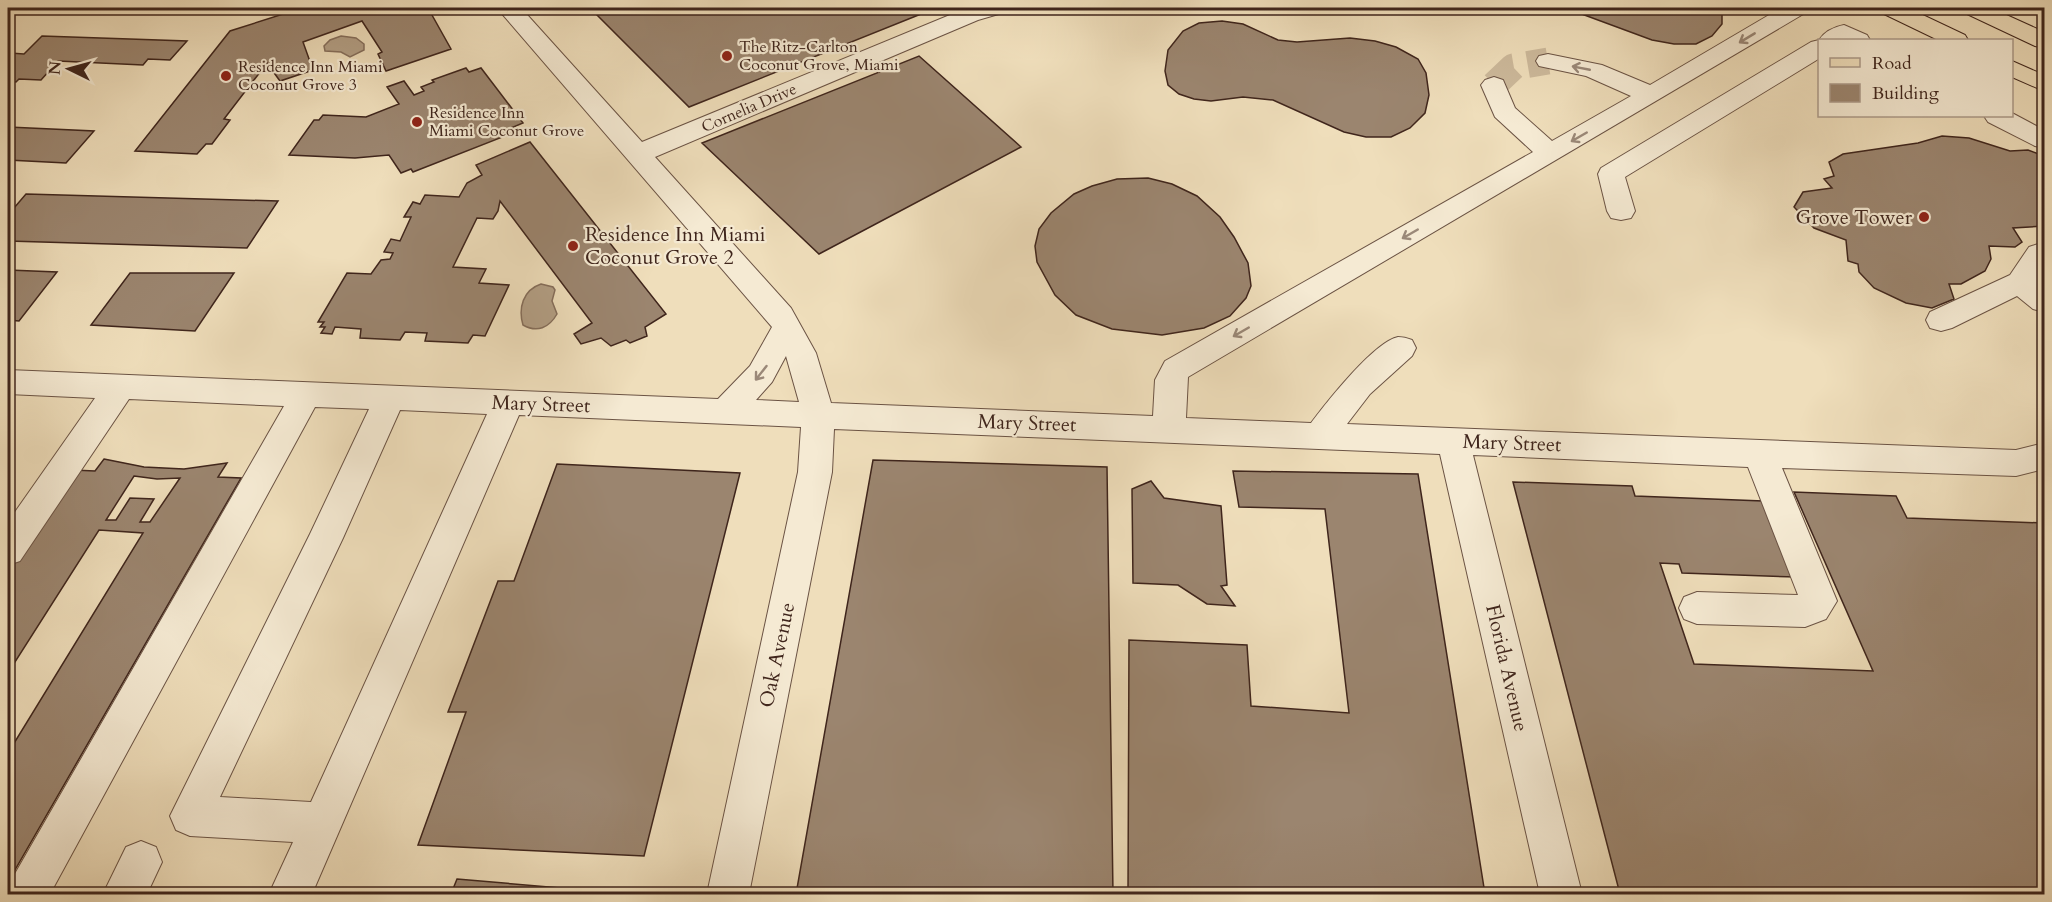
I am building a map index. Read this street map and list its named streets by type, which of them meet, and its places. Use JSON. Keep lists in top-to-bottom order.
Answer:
{
  "streets": {
    "street": [
      "Cornelia Drive",
      "Mary Street",
      "Oak Avenue",
      "Florida Avenue"
    ]
  },
  "crossings": [
    ["Cornelia Drive", "Oak Avenue"],
    ["Mary Street", "Oak Avenue"],
    ["Mary Street", "Florida Avenue"]
  ],
  "places": [
    "The Ritz-Carlton Coconut Grove, Miami",
    "Residence Inn Miami Coconut Grove 3",
    "Residence Inn Miami Coconut Grove",
    "Grove Tower",
    "Residence Inn Miami Coconut Grove 2"
  ],
  "legend": ["Road", "Building"],
  "north": "left"
}
